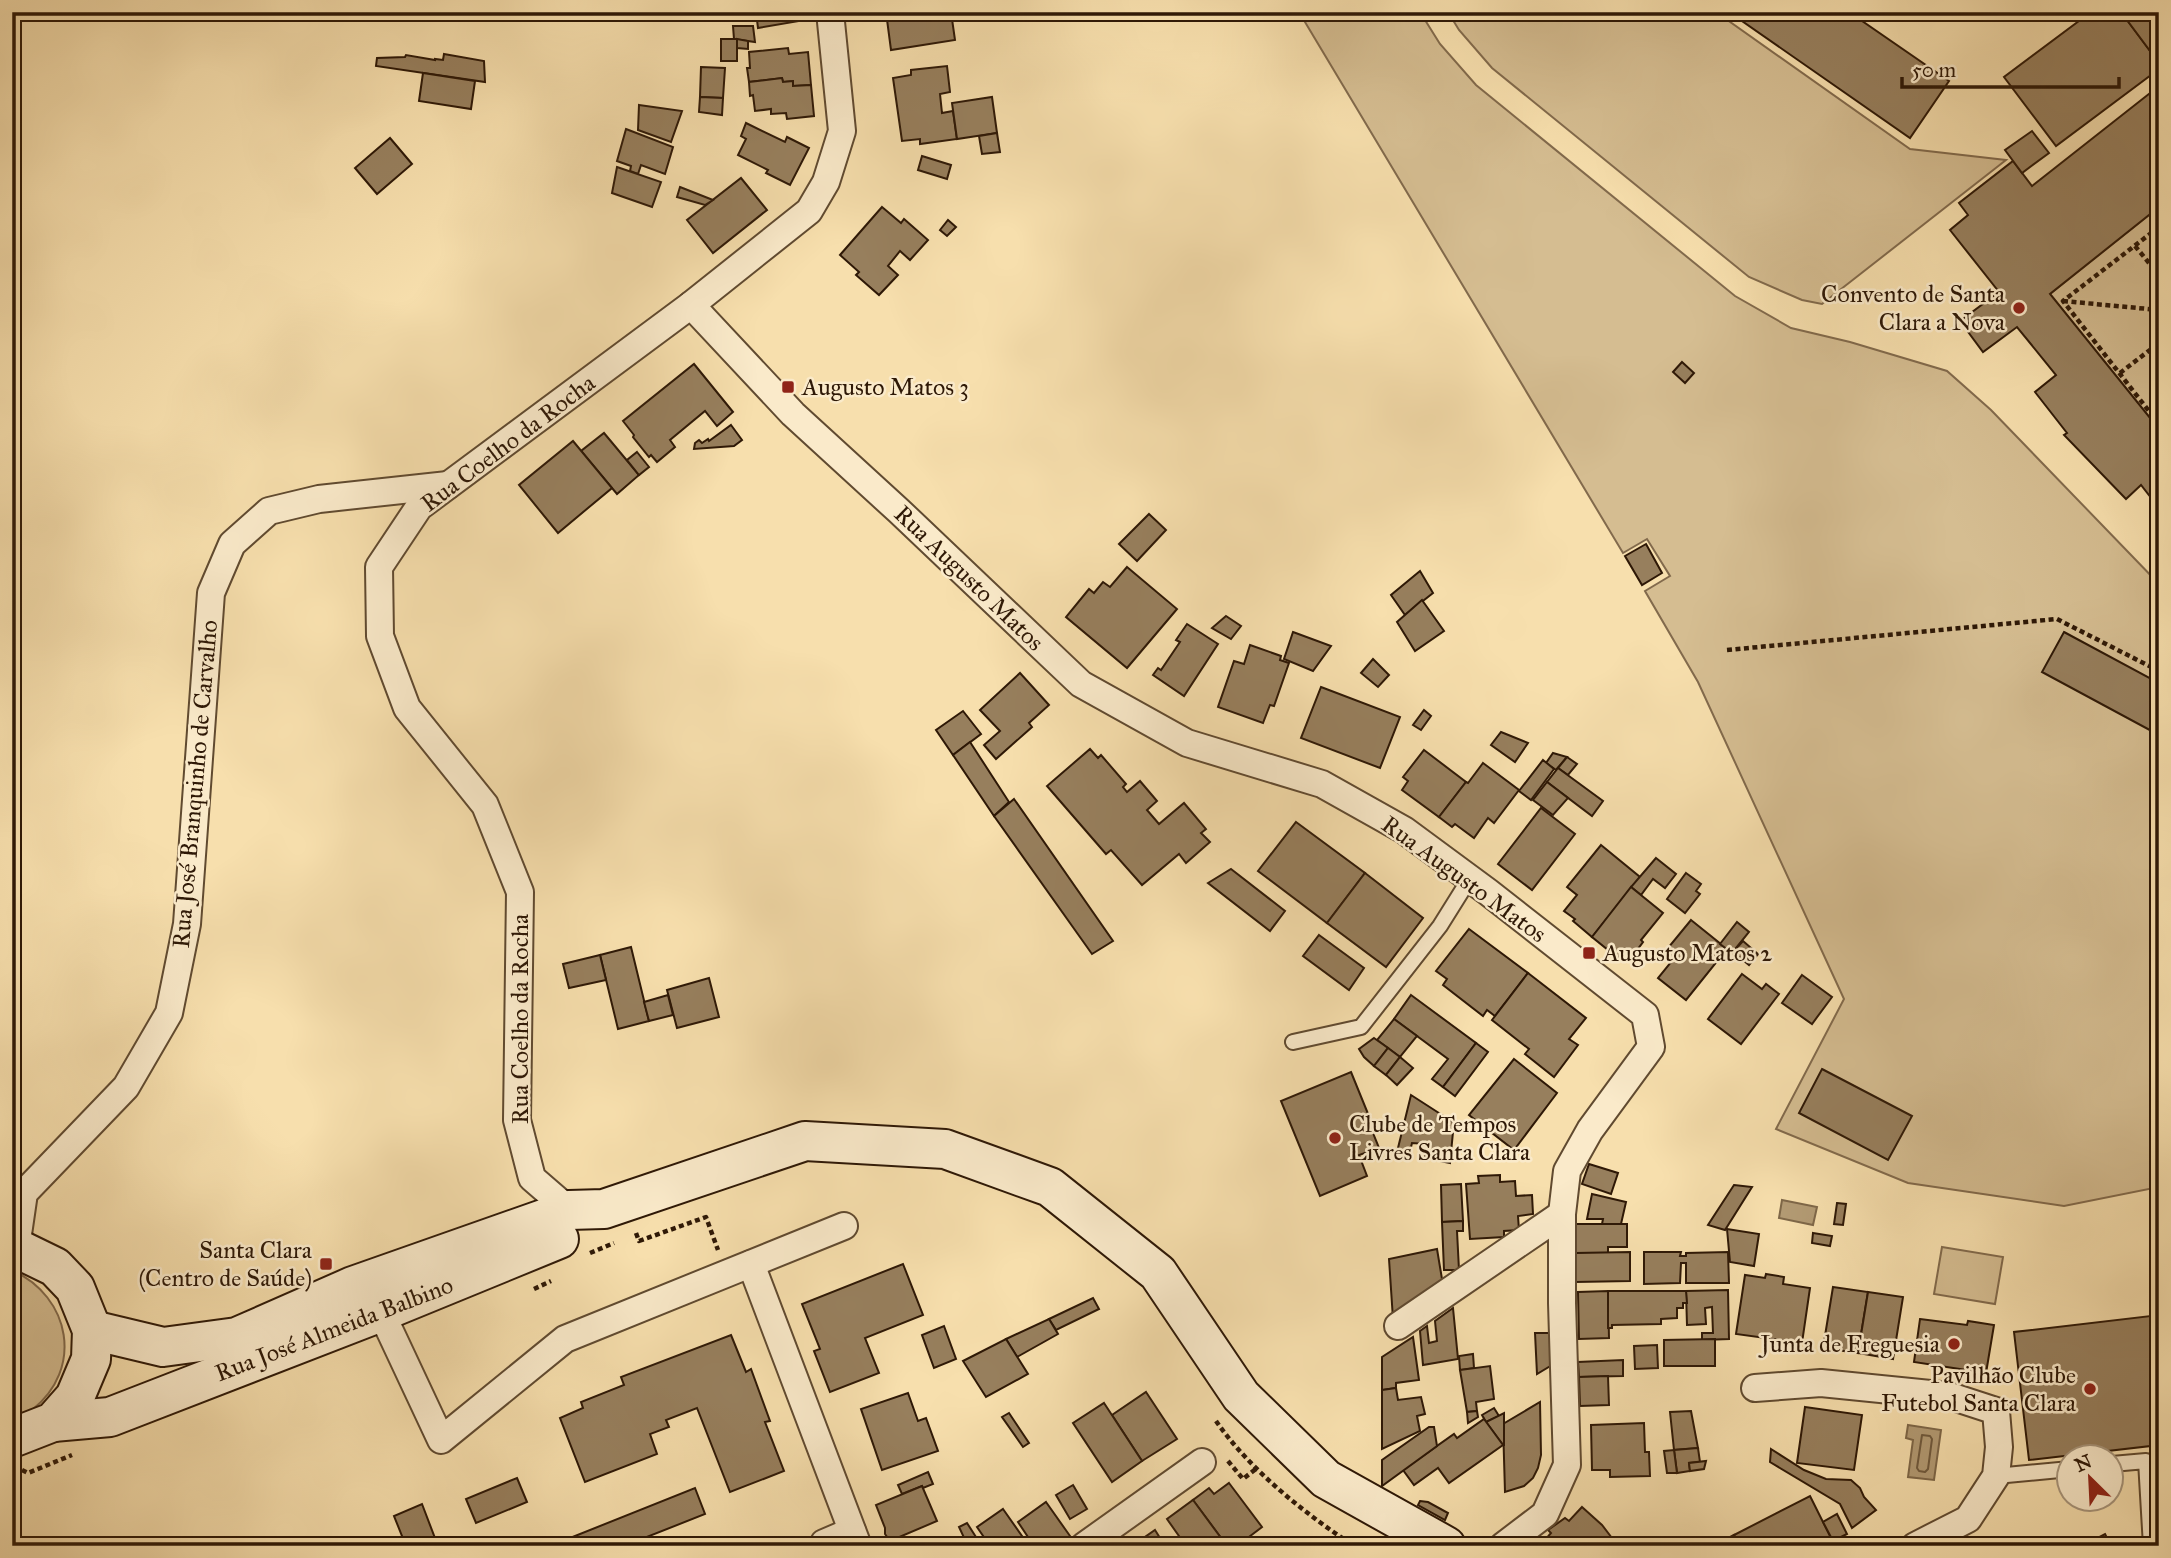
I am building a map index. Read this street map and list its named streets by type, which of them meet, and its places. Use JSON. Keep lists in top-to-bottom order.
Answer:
{
  "streets": {
    "street": [
      "Rua Coelho da Rocha",
      "Rua Augusto Matos",
      "Rua José Branquinho de Carvalho",
      "Rua José Almeida Balbino"
    ]
  },
  "crossings": [
    ["Rua Coelho da Rocha", "Rua Augusto Matos"],
    ["Rua Coelho da Rocha", "Rua José Branquinho de Carvalho"],
    ["Rua Coelho da Rocha", "Rua José Almeida Balbino"]
  ],
  "places": {
    "other": [
      "Convento de Santa Clara a Nova",
      "Clube de Tempos Livres Santa Clara",
      "Junta de Freguesia",
      "Pavilhão Clube Futebol Santa Clara"
    ],
    "transit": ["Augusto Matos 3", "Augusto Matos 2", "Santa Clara (Centro de Saúde)"]
  },
  "scale_bar": "50 m",
  "north": "top left"
}
